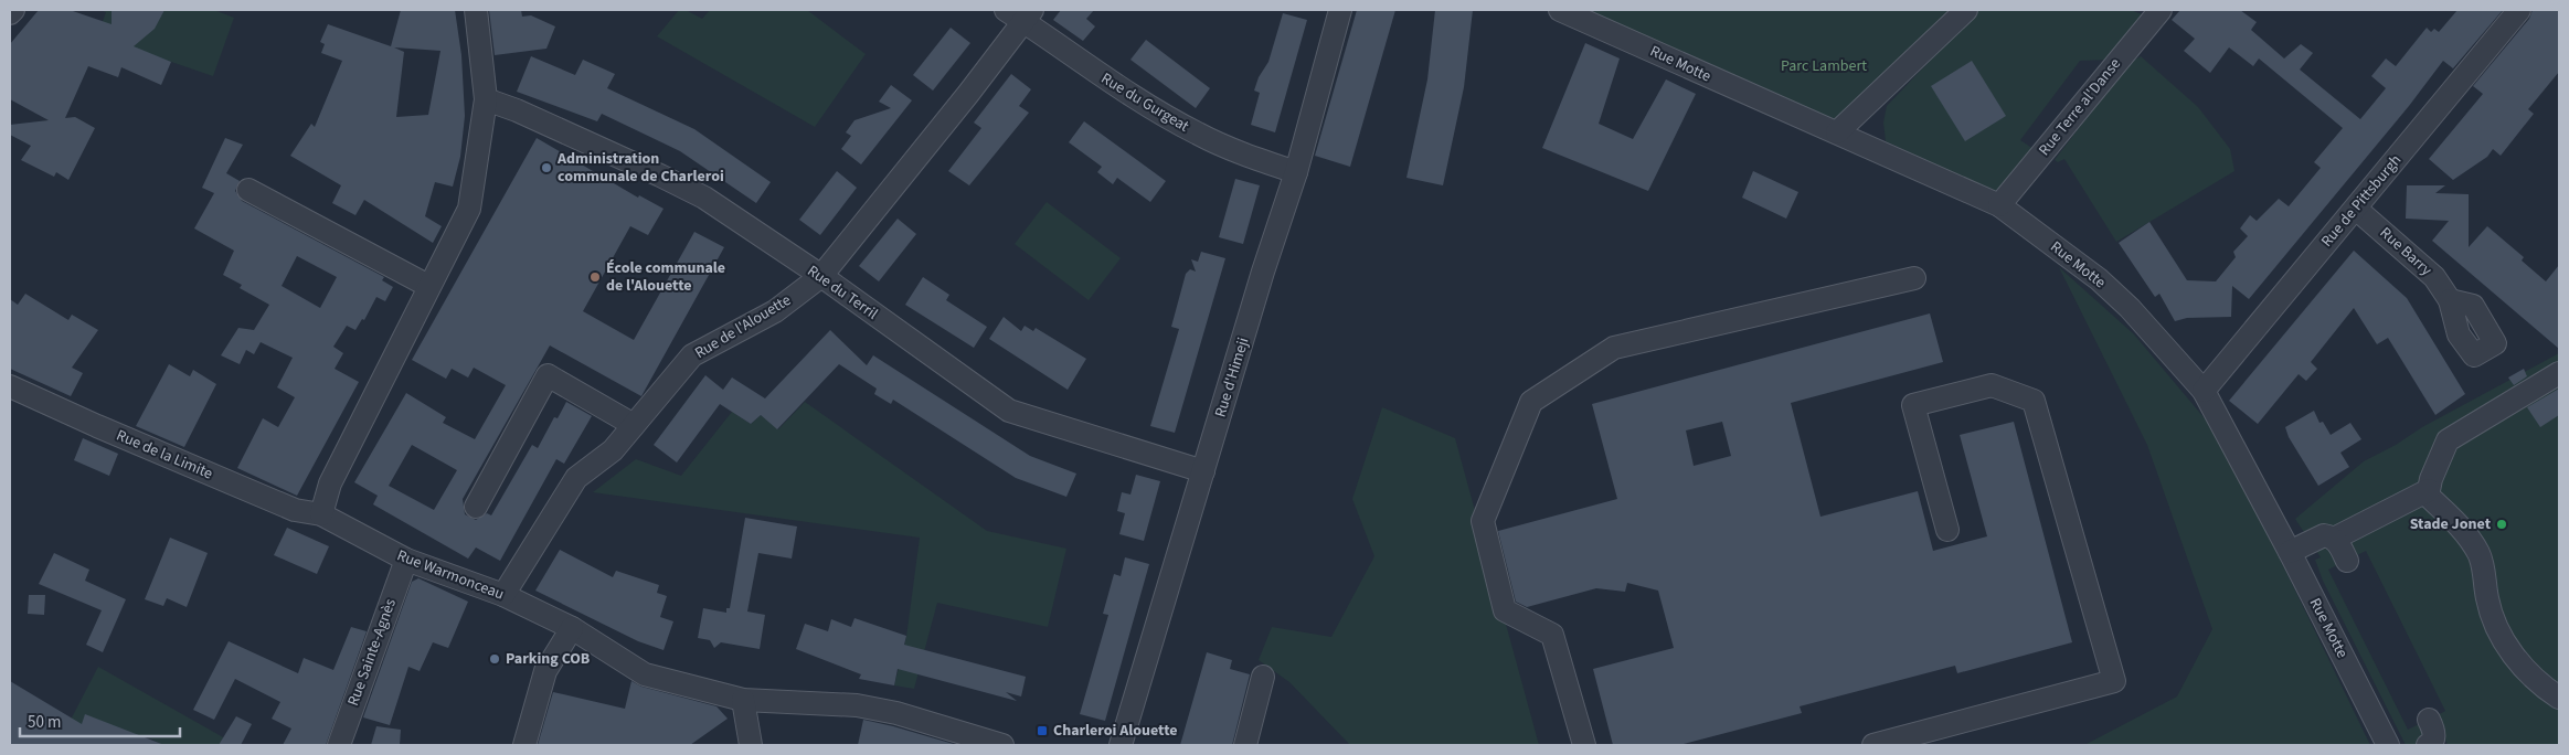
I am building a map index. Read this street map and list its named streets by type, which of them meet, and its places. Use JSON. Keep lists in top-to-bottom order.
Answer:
{
  "streets": {
    "street": [
      "Rue Motte",
      "Rue du Gurgeat",
      "Rue Terre al'Danse",
      "Rue de Pittsburgh",
      "Rue Barry",
      "Rue du Terril",
      "Rue de l'Alouette",
      "Rue d'Himeji",
      "Rue de la Limite",
      "Rue Warmonceau",
      "Rue Sainte-Agnès"
    ]
  },
  "crossings": [
    ["Rue Motte", "Rue Terre al'Danse"],
    ["Rue Motte", "Rue de Pittsburgh"],
    ["Rue du Gurgeat", "Rue de l'Alouette"],
    ["Rue du Gurgeat", "Rue d'Himeji"],
    ["Rue de Pittsburgh", "Rue Barry"],
    ["Rue du Terril", "Rue de l'Alouette"],
    ["Rue du Terril", "Rue d'Himeji"],
    ["Rue de l'Alouette", "Rue Warmonceau"],
    ["Rue de la Limite", "Rue Warmonceau"],
    ["Rue Warmonceau", "Rue Sainte-Agnès"]
  ],
  "parks": ["Parc Lambert"],
  "places": {
    "other": [
      "Administration communale de Charleroi",
      "École communale de l'Alouette",
      "Stade Jonet",
      "Parking COB"
    ],
    "transit": ["Charleroi Alouette"]
  },
  "scale_bar": "50 m"
}
